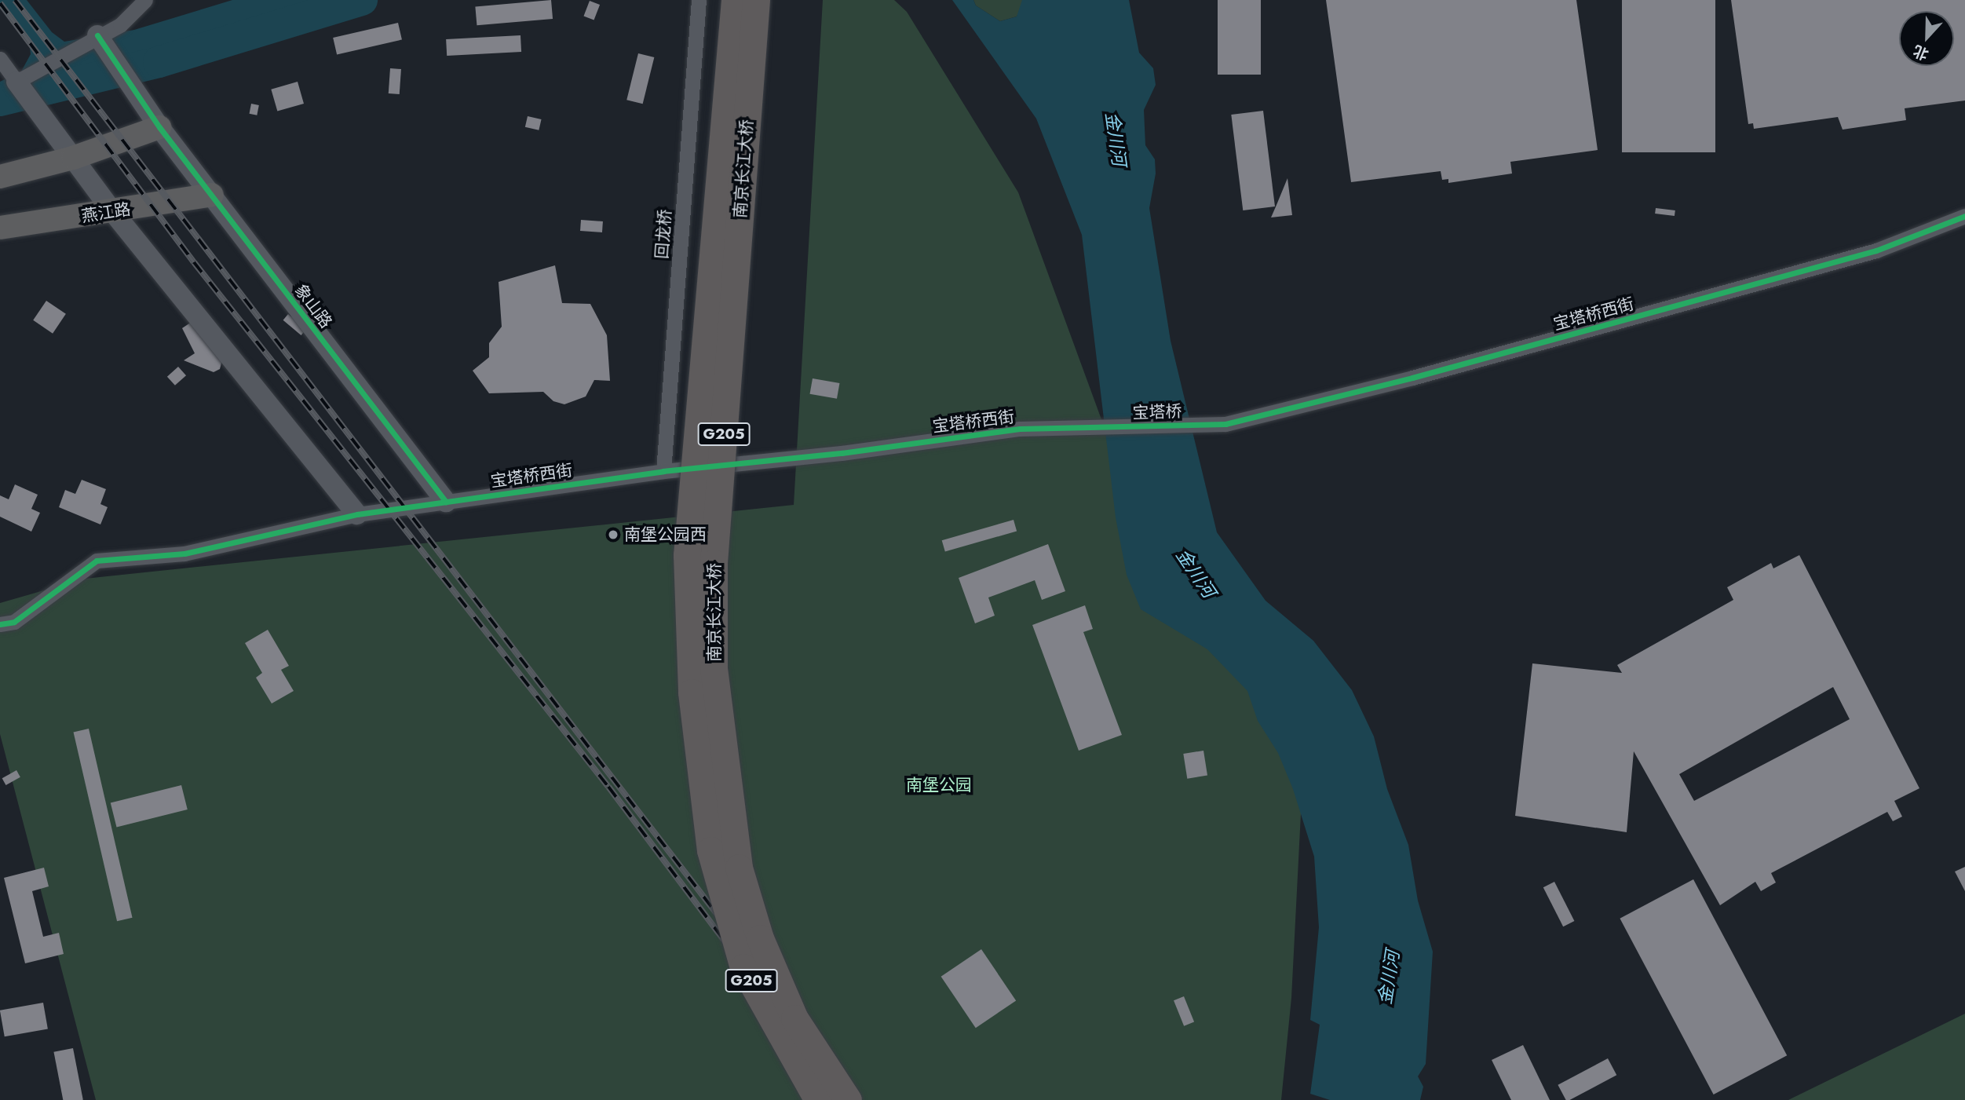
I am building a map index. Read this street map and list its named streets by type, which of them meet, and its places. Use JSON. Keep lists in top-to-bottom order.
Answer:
{
  "streets": {
    "highway": ["南京长江大桥", "G205"],
    "main road": ["燕江路"],
    "street": [
      "回龙桥",
      "象山路",
      "宝塔桥西街",
      "宝塔桥"
    ]
  },
  "crossings": [
    ["燕江路", "象山路"],
    ["回龙桥", "宝塔桥西街"],
    ["象山路", "宝塔桥西街"],
    ["宝塔桥西街", "宝塔桥"]
  ],
  "water": ["金川河"],
  "parks": ["南堡公园"],
  "places": ["南堡公园西"],
  "north": "bottom"
}
